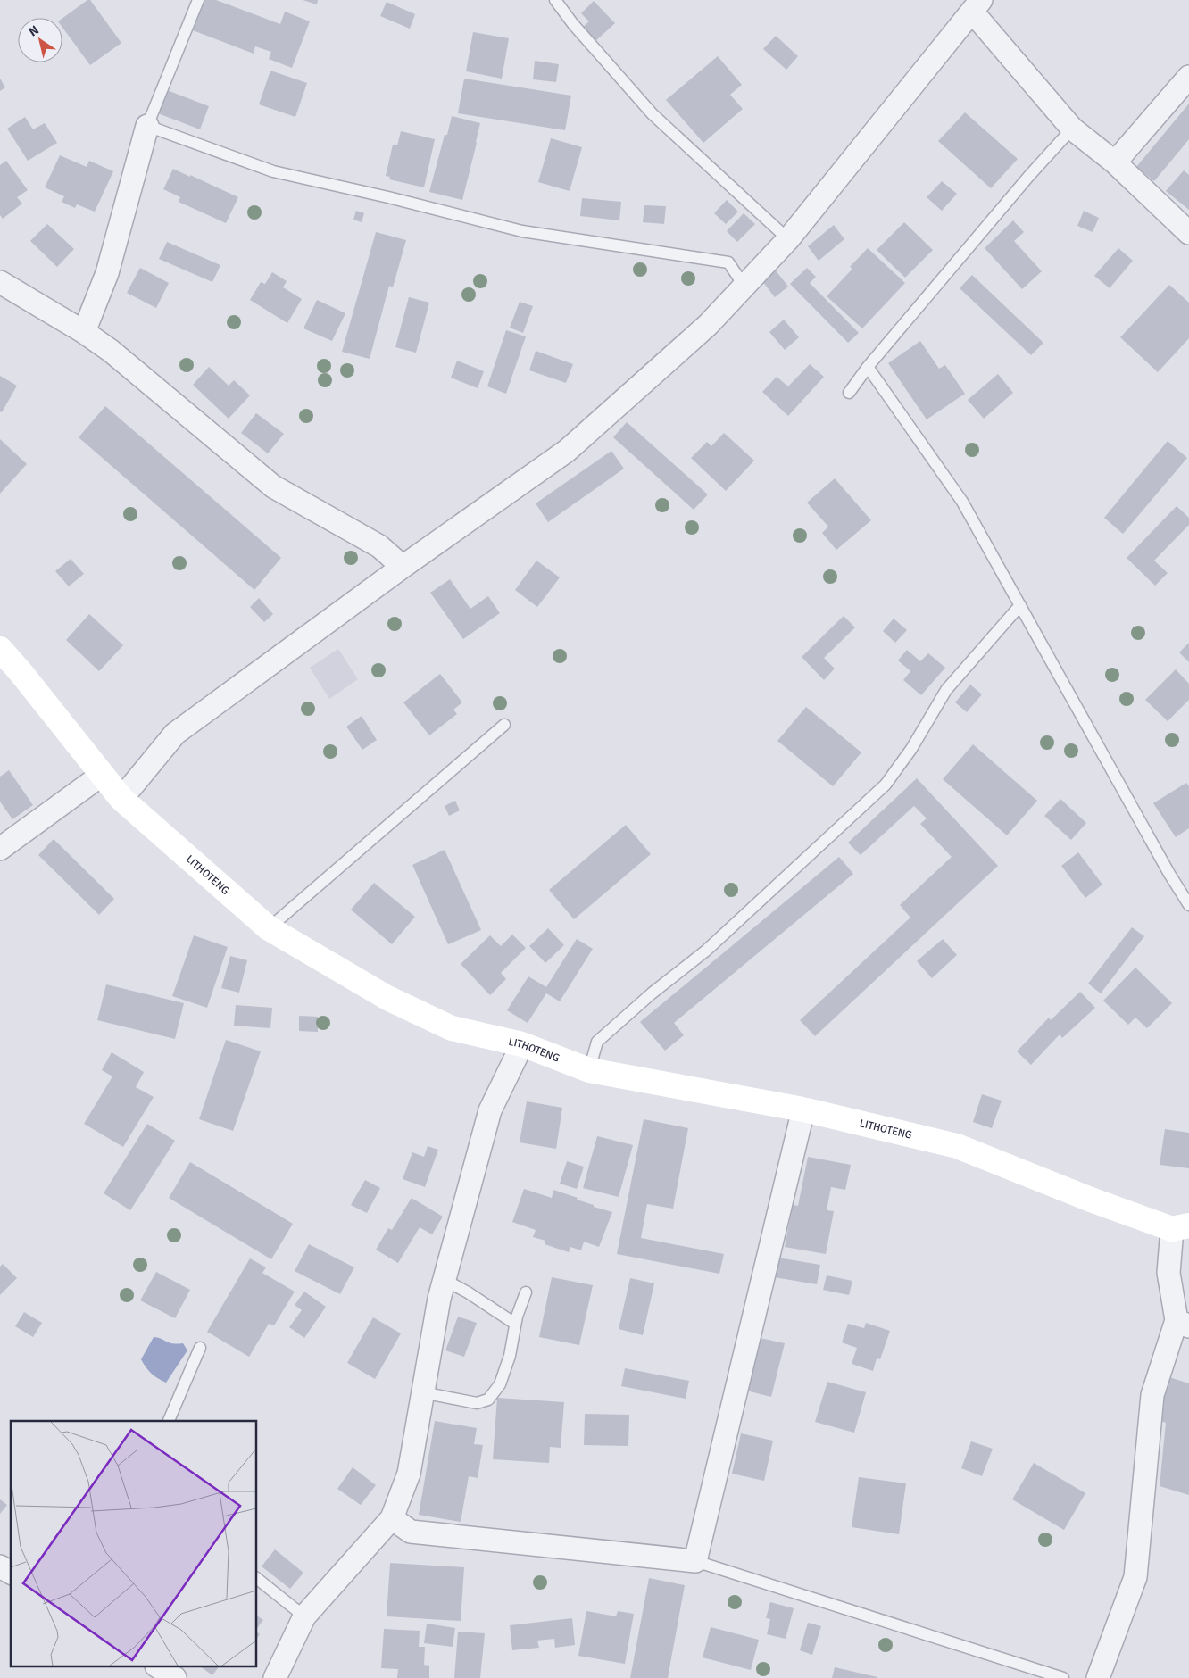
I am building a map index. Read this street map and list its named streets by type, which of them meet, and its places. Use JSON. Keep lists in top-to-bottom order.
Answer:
{
  "streets": {
    "main road": ["LITHOTENG"]
  },
  "north": "top left"
}
